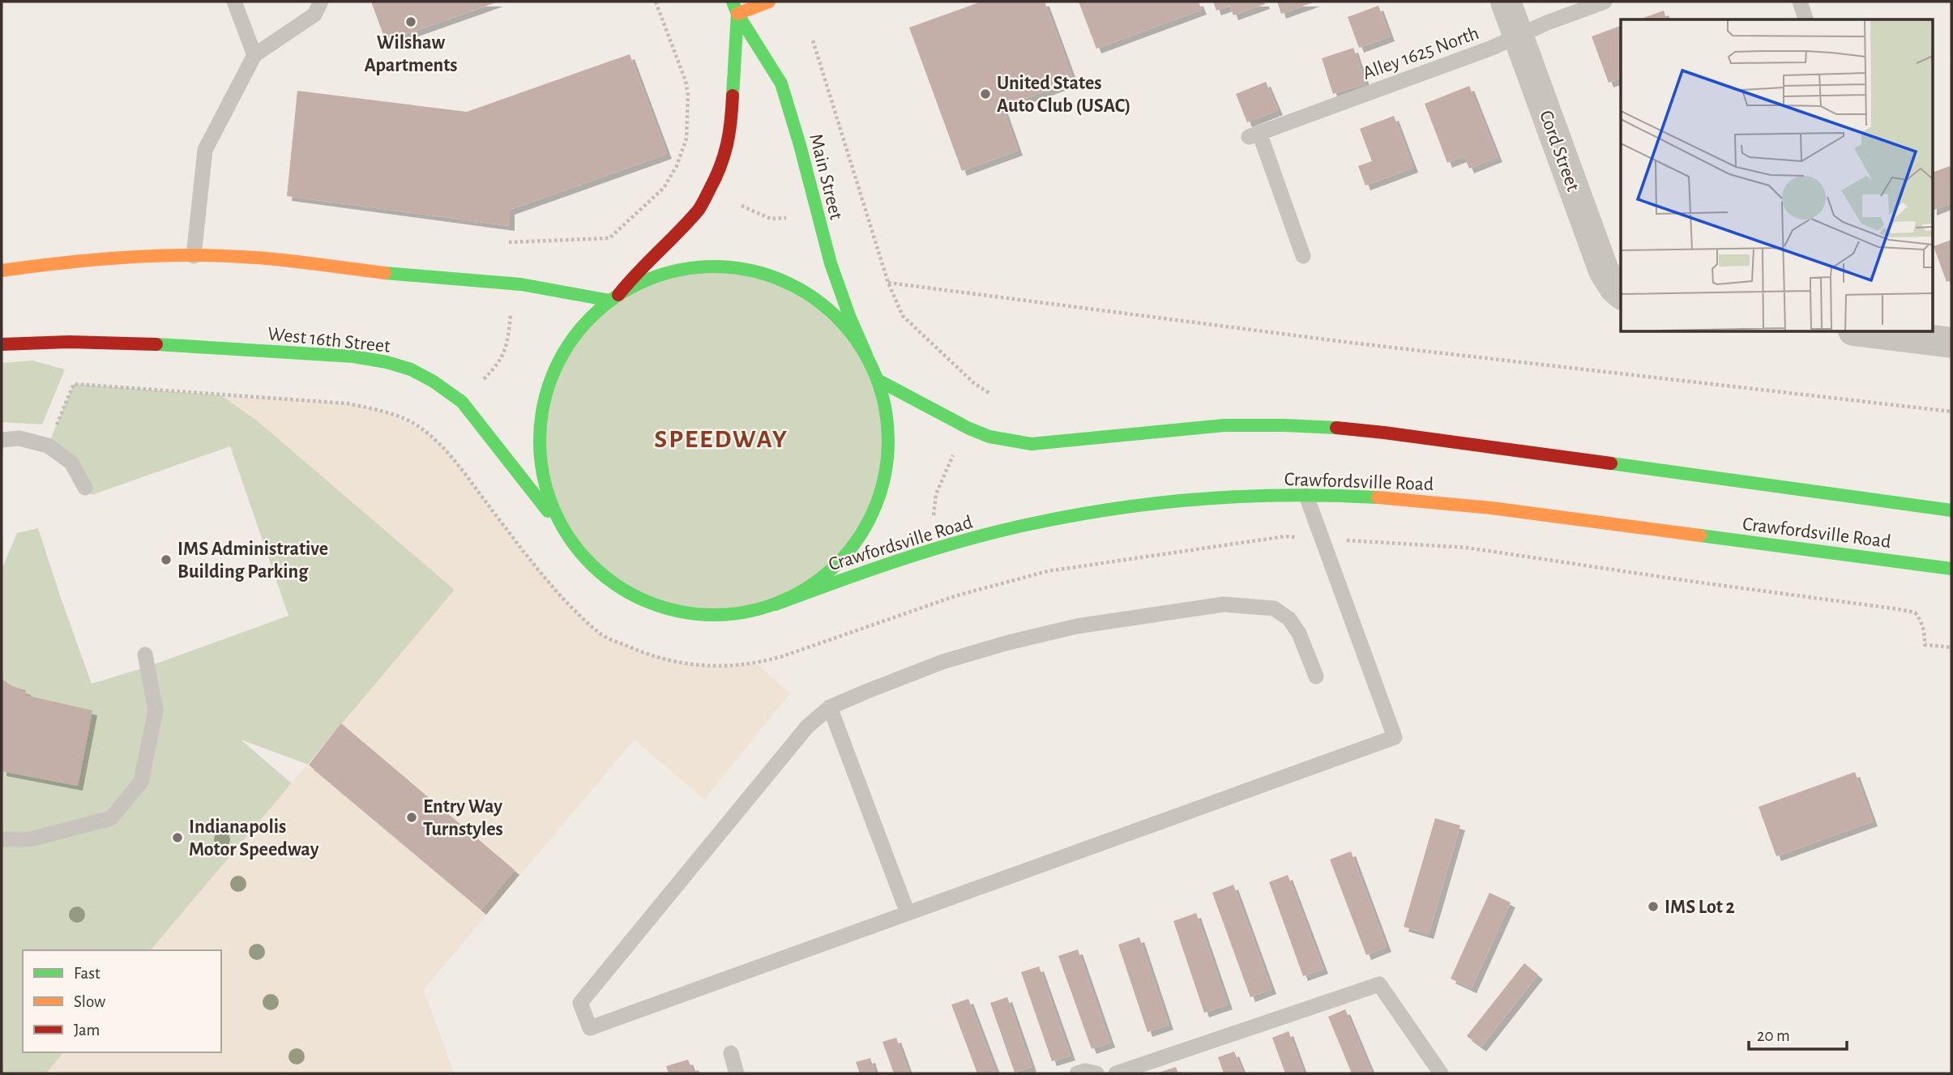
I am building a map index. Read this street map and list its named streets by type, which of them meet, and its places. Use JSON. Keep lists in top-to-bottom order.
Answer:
{
  "streets": {
    "main road": ["Main Street", "West 16th Street", "Crawfordsville Road"],
    "street": ["Cord Street"],
    "lane": ["Alley 1625 North"]
  },
  "crossings": [
    ["Alley 1625 North", "Cord Street"]
  ],
  "districts": ["SPEEDWAY"],
  "places": [
    "Wilshaw Apartments",
    "United States Auto Club (USAC)",
    "IMS Administrative Building Parking",
    "Entry Way Turnstyles",
    "Indianapolis Motor Speedway",
    "IMS Lot 2"
  ],
  "legend": ["Fast", "Slow", "Jam"],
  "scale_bar": "20 m"
}
